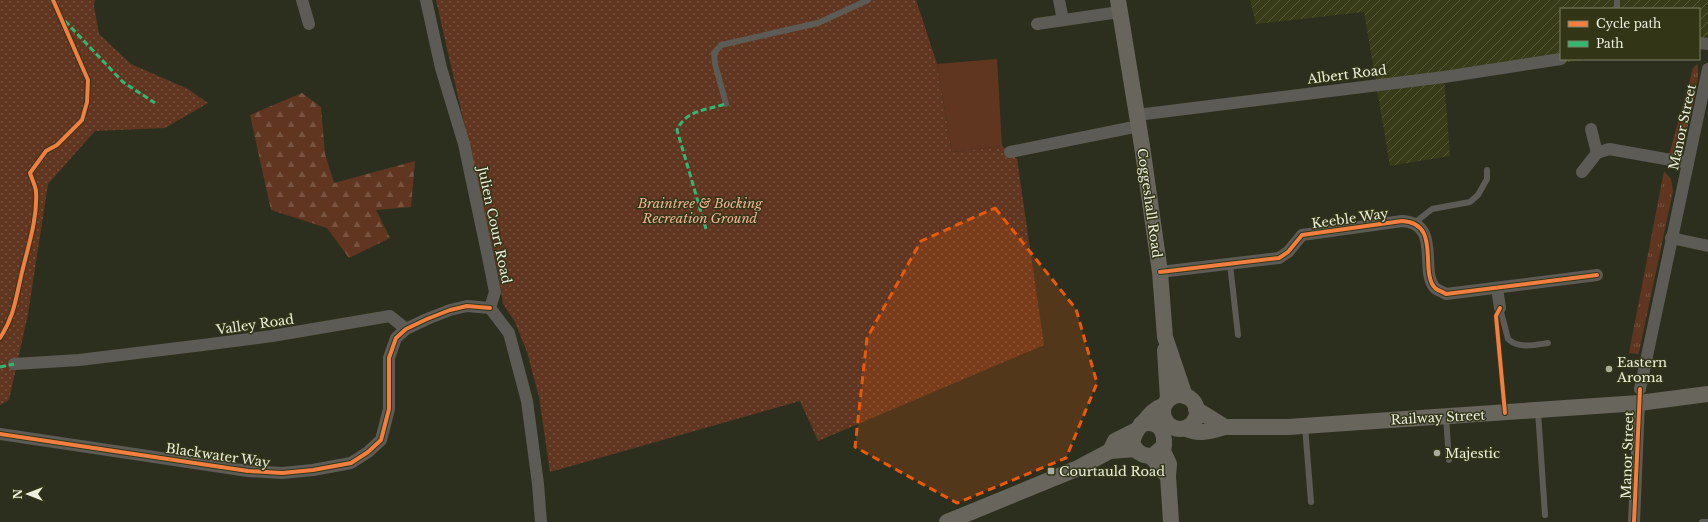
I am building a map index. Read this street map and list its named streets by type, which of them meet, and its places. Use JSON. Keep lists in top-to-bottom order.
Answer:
{
  "streets": {
    "main road": ["Coggeshall Road", "Railway Street"],
    "street": [
      "Albert Road",
      "Manor Street",
      "Keeble Way",
      "Julien Court Road",
      "Valley Road",
      "Blackwater Way"
    ]
  },
  "crossings": [
    ["Albert Road", "Coggeshall Road"],
    ["Manor Street", "Railway Street"],
    ["Coggeshall Road", "Keeble Way"],
    ["Coggeshall Road", "Railway Street"],
    ["Valley Road", "Blackwater Way"]
  ],
  "parks": ["Braintree & Bocking Recreation Ground"],
  "places": {
    "other": ["Eastern Aroma", "Majestic"],
    "transit": ["Courtauld Road"]
  },
  "legend": ["Cycle path", "Path"],
  "north": "left"
}
